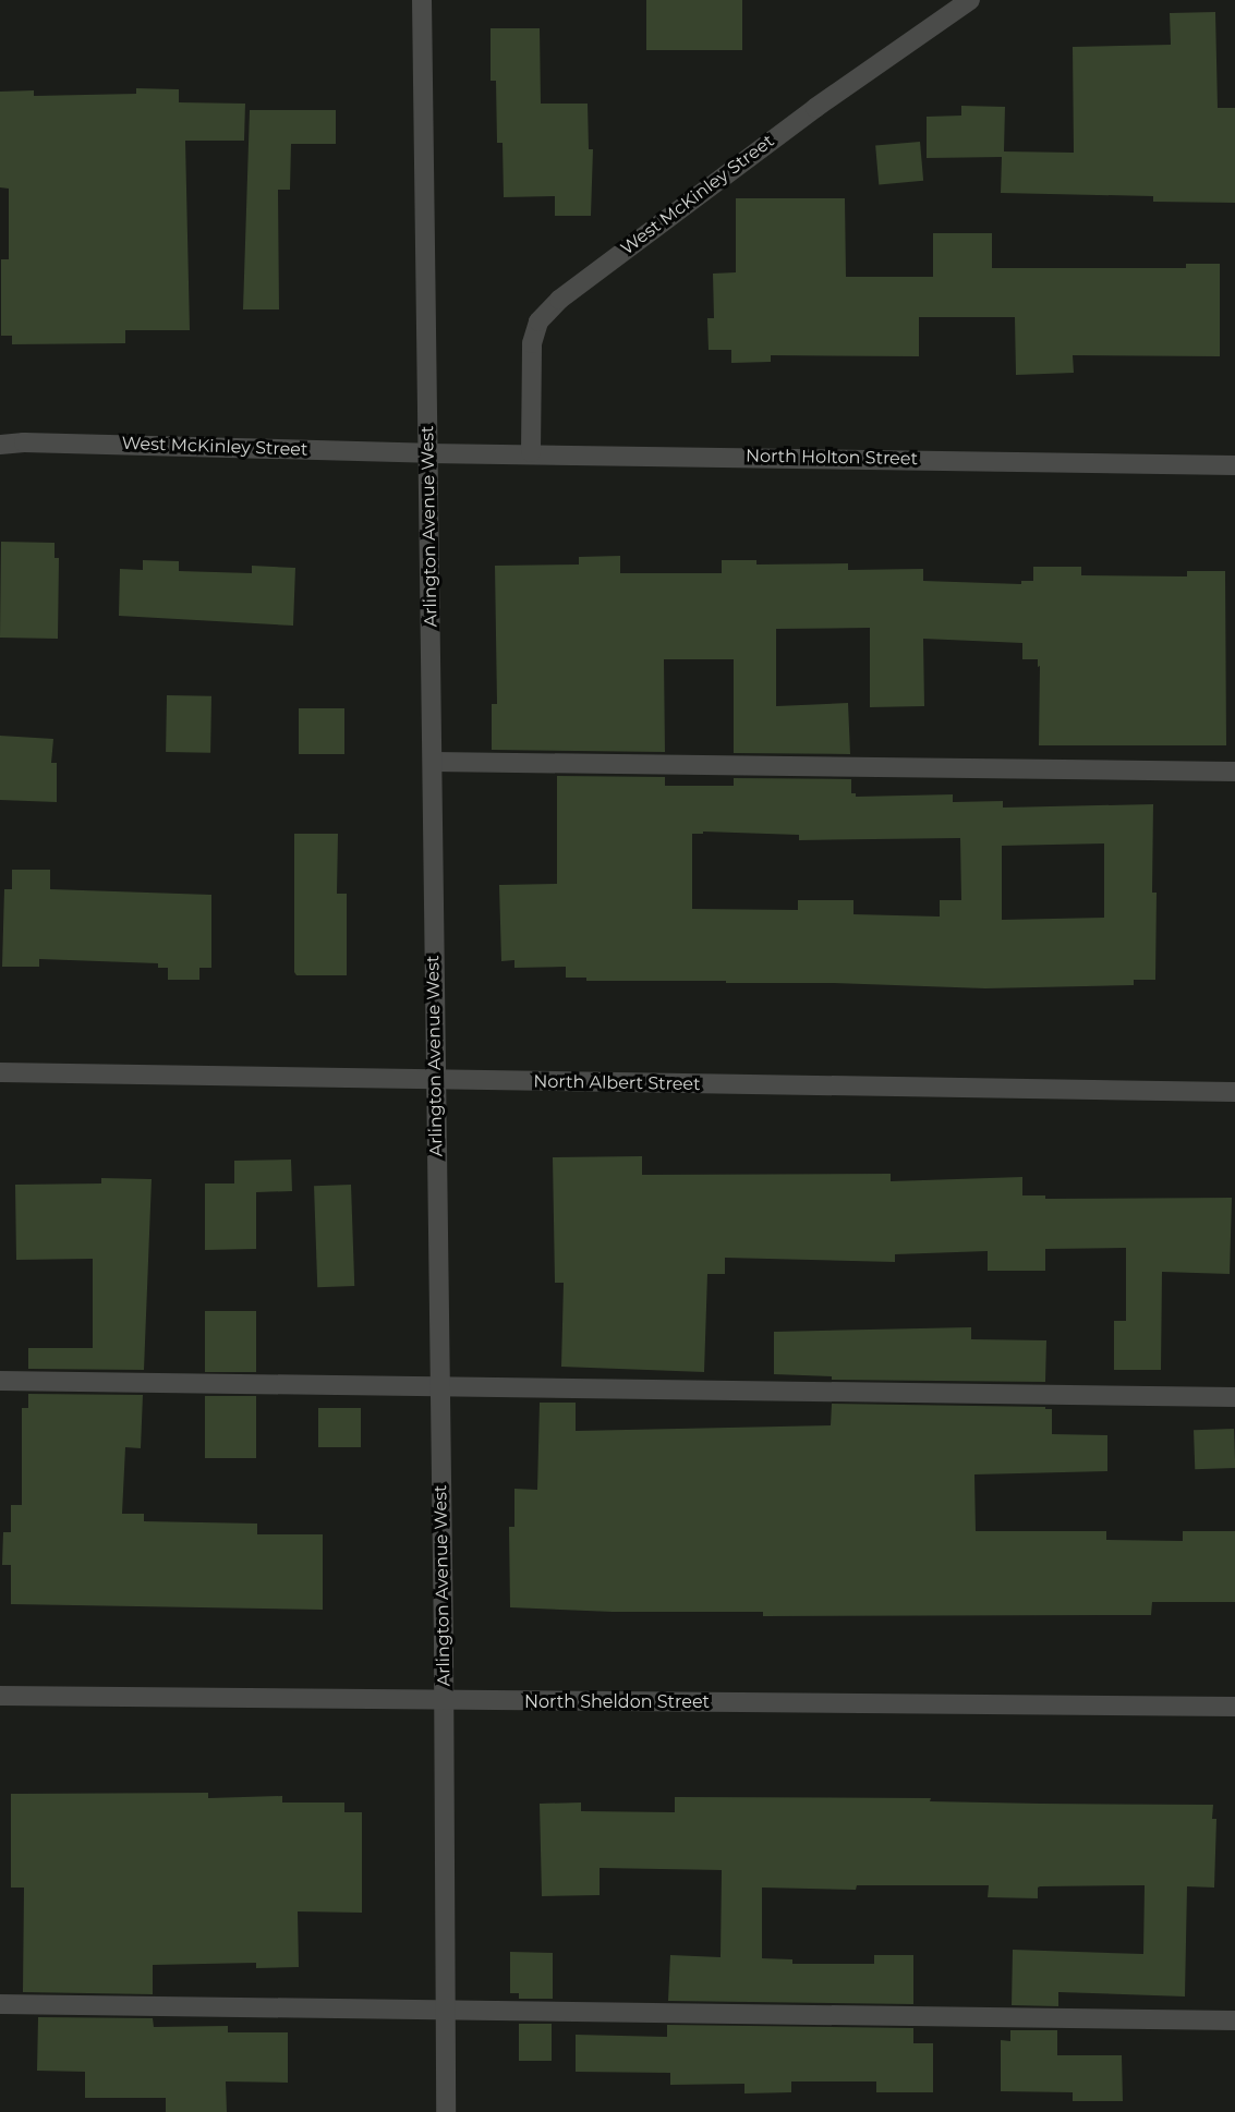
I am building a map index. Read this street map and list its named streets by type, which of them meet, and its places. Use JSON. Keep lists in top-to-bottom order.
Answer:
{
  "streets": {
    "street": [
      "West McKinley Street",
      "North Holton Street",
      "Arlington Avenue West",
      "North Albert Street",
      "North Sheldon Street"
    ]
  },
  "crossings": [
    ["West McKinley Street", "North Holton Street"],
    ["West McKinley Street", "Arlington Avenue West"],
    ["North Holton Street", "Arlington Avenue West"],
    ["Arlington Avenue West", "North Albert Street"],
    ["Arlington Avenue West", "North Sheldon Street"]
  ]
}
